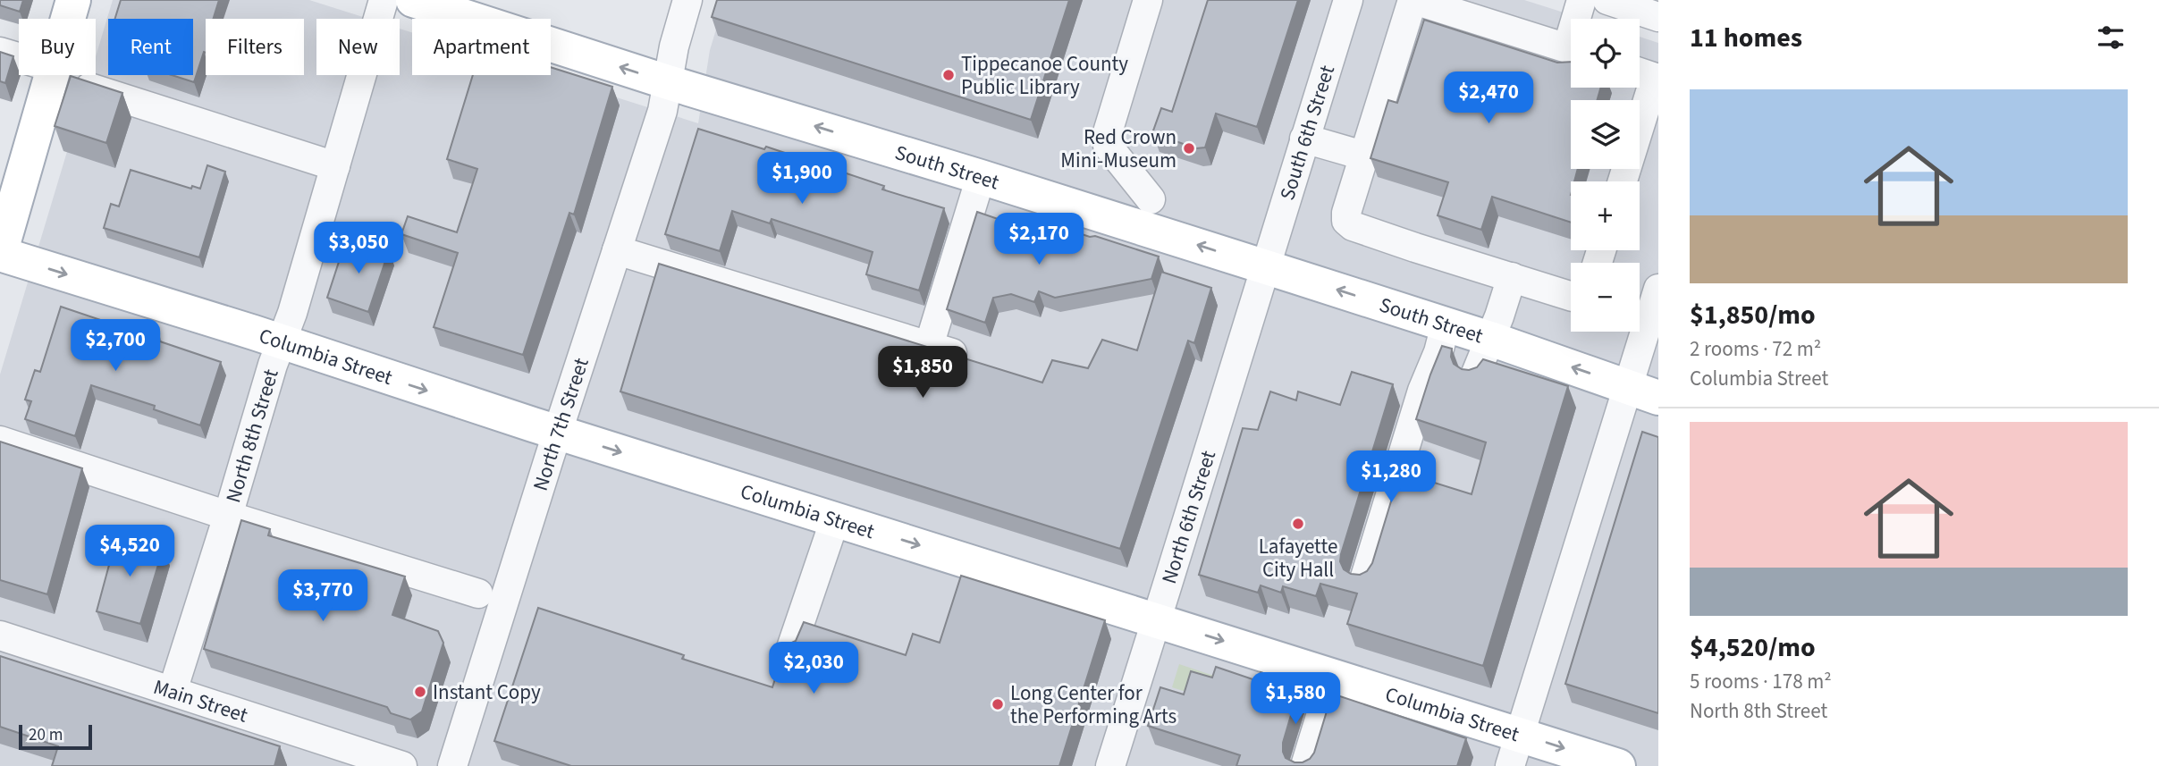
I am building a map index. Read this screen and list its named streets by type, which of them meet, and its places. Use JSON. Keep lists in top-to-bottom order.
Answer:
{
  "streets": {
    "main road": ["South Street", "Columbia Street"],
    "street": [
      "South 6th Street",
      "North 7th Street",
      "North 8th Street",
      "North 6th Street",
      "Main Street"
    ]
  },
  "crossings": [
    ["South 6th Street", "South Street"],
    ["South 6th Street", "North 6th Street"],
    ["South Street", "North 7th Street"],
    ["South Street", "North 6th Street"],
    ["Columbia Street", "North 7th Street"],
    ["Columbia Street", "North 8th Street"],
    ["Columbia Street", "North 6th Street"],
    ["North 8th Street", "Main Street"]
  ],
  "one_way": ["South Street", "Columbia Street"],
  "places": [
    "Tippecanoe County Public Library",
    "Red Crown Mini-Museum",
    "Lafayette City Hall",
    "Instant Copy",
    "Long Center for the Performing Arts"
  ],
  "scale_bar": "20 m",
  "page": {
    "heading": "11 homes",
    "map_buttons": ["+", "−"],
    "chip": [
      "Buy",
      "Rent",
      "Filters",
      "New",
      "Apartment"
    ],
    "price": [
      "$2,470",
      "$1,900",
      "$2,170",
      "$3,050",
      "$2,700",
      "$1,850",
      "$1,280",
      "$4,520",
      "$3,770",
      "$2,030",
      "$1,580"
    ],
    "list": [
      {
        "name": "$1,850/mo",
        "note": "2 rooms · 72 m² · Columbia Street"
      },
      {
        "name": "$4,520/mo",
        "note": "5 rooms · 178 m² · North 8th Street"
      }
    ],
    "scale": "20 m"
  }
}
